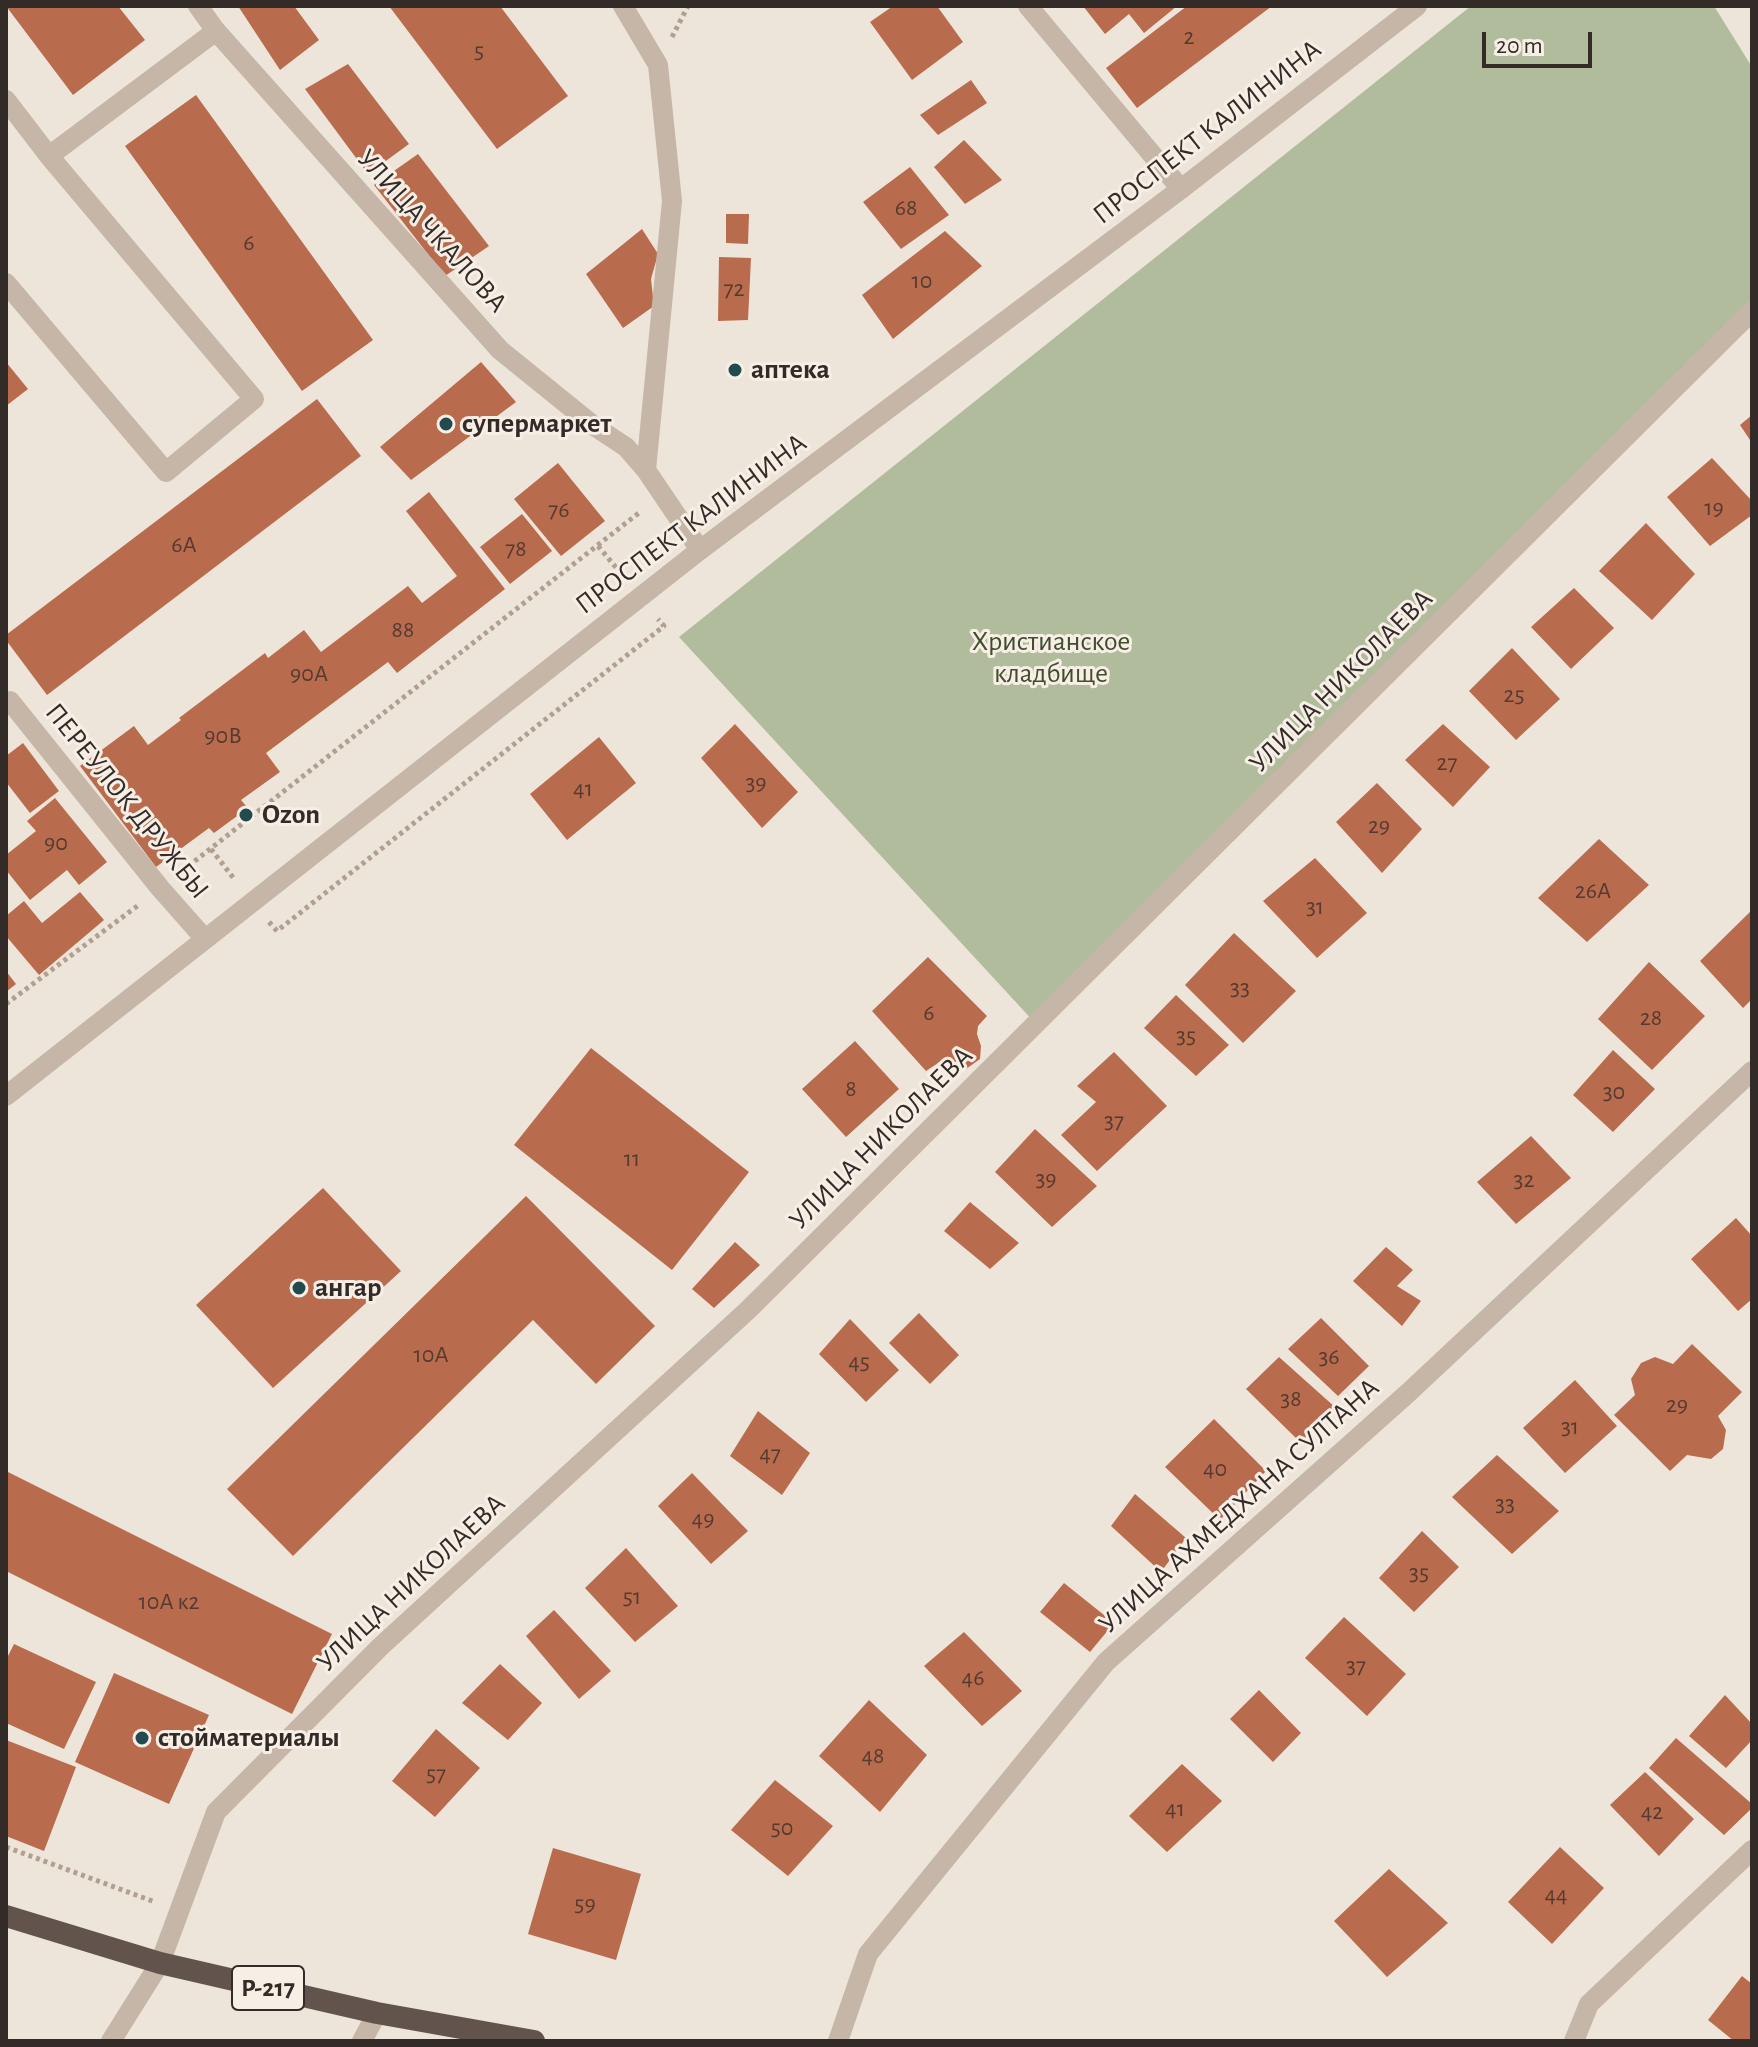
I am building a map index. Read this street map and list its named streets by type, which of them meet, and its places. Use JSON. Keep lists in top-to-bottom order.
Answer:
{
  "streets": {
    "highway": ["Р-217"],
    "street": [
      "ПРОСПЕКТ КАЛИНИНА",
      "УЛИЦА ЧКАЛОВА",
      "УЛИЦА НИКОЛАЕВА",
      "ПЕРЕУЛОК ДРУЖБЫ",
      "УЛИЦА АХМЕДХАНА СУЛТАНА"
    ]
  },
  "crossings": [
    ["ПРОСПЕКТ КАЛИНИНА", "УЛИЦА ЧКАЛОВА"],
    ["ПРОСПЕКТ КАЛИНИНА", "ПЕРЕУЛОК ДРУЖБЫ"],
    ["УЛИЦА НИКОЛАЕВА", "Р-217"]
  ],
  "parks": ["Христианское кладбище"],
  "places": [
    "аптека",
    "супермаркет",
    "Ozon",
    "ангар",
    "стойматериалы"
  ],
  "house_numbers": [
    "2",
    "5",
    "68",
    "6",
    "10",
    "72",
    "19",
    "76",
    "6А",
    "78",
    "88",
    "90А",
    "25",
    "90В",
    "27",
    "39",
    "41",
    "29",
    "90",
    "26А",
    "31",
    "33",
    "6",
    "28",
    "35",
    "8",
    "30",
    "37",
    "11",
    "39",
    "32",
    "10А",
    "36",
    "45",
    "38",
    "29",
    "31",
    "47",
    "40",
    "33",
    "49",
    "35",
    "51",
    "10А к2",
    "37",
    "46",
    "48",
    "57",
    "41",
    "42",
    "50",
    "44",
    "59"
  ],
  "scale_bar": "20 m"
}
